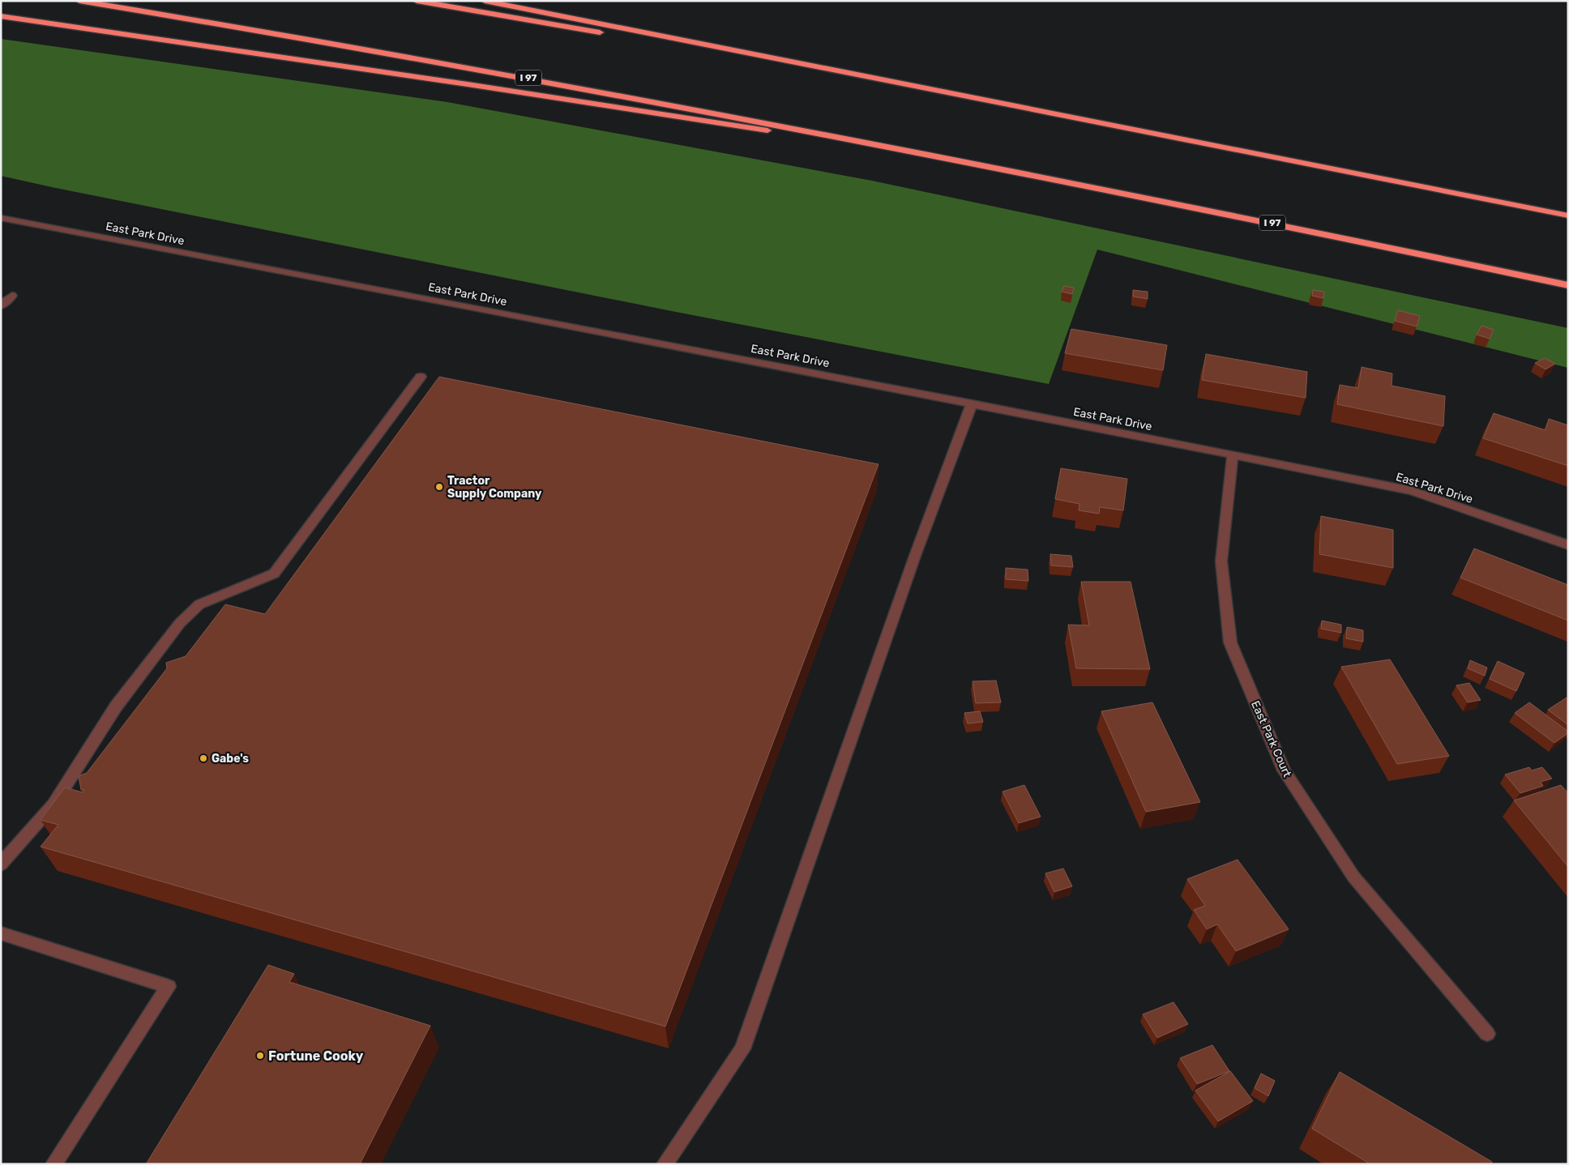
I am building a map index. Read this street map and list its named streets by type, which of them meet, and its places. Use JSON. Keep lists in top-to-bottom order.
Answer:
{
  "streets": {
    "highway": ["I 97"],
    "street": ["East Park Drive", "East Park Court"]
  },
  "crossings": [
    ["East Park Drive", "East Park Court"]
  ],
  "places": ["Tractor Supply Company", "Gabe's", "Fortune Cooky"]
}
